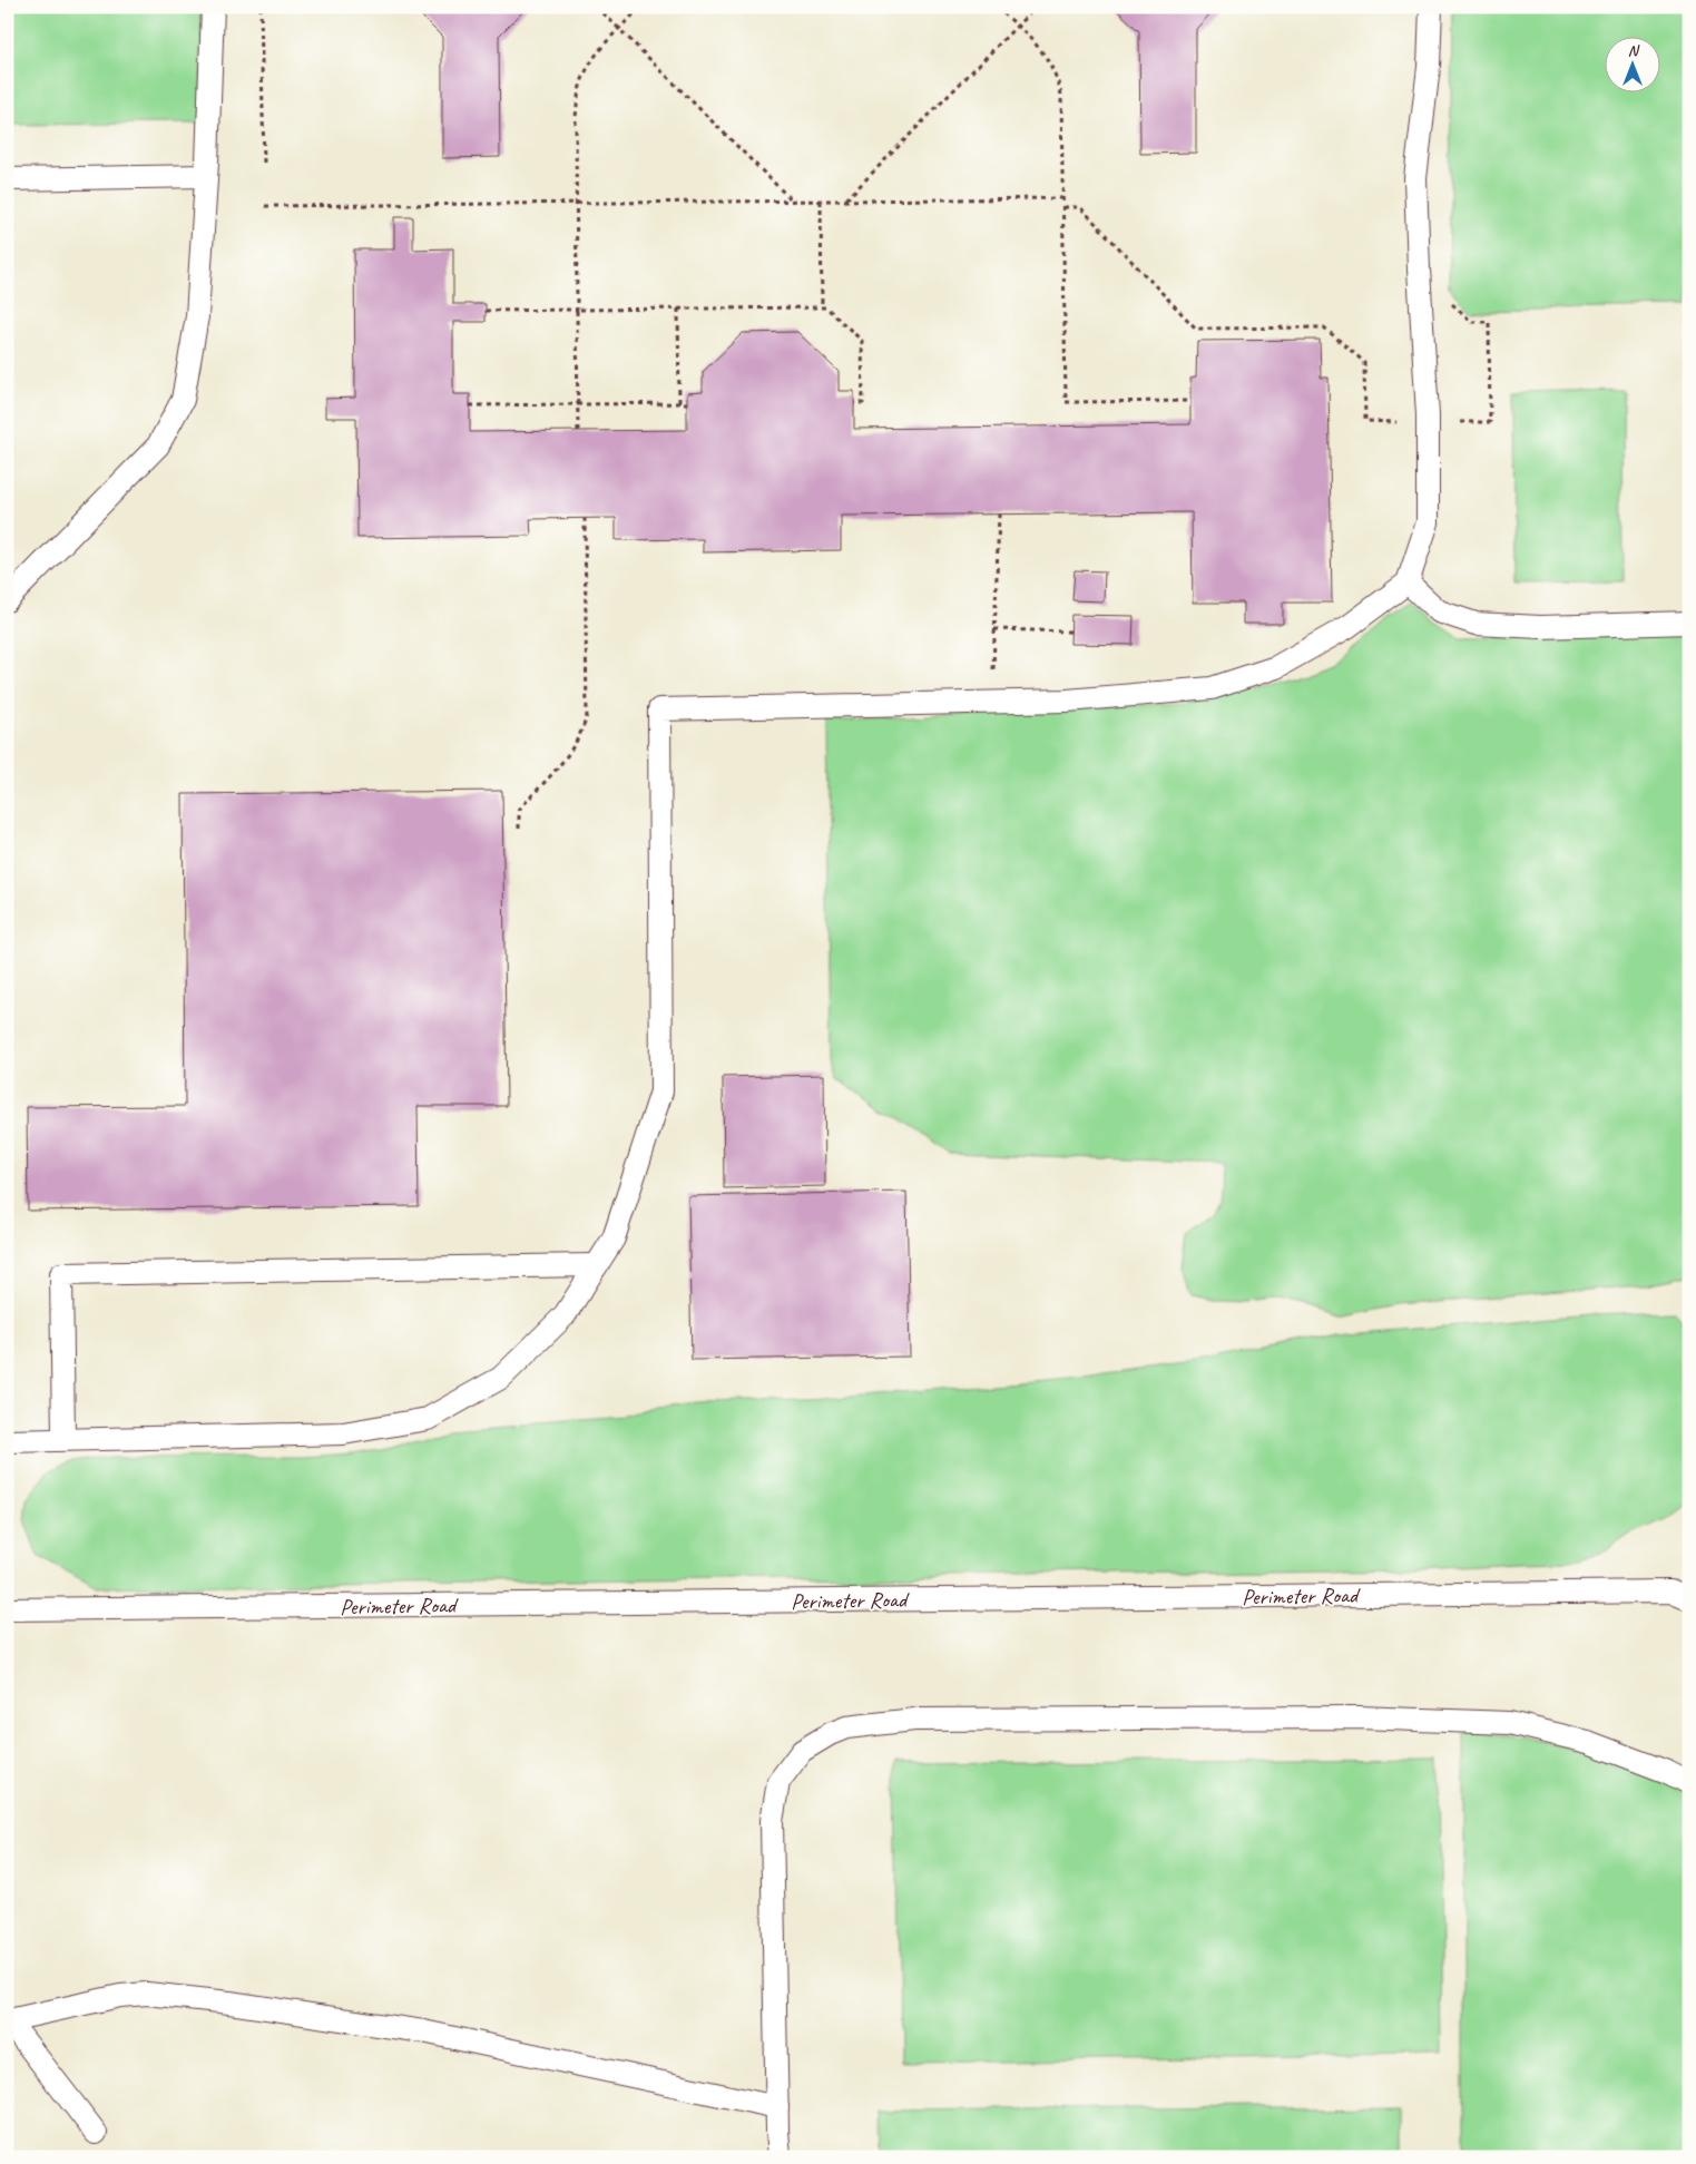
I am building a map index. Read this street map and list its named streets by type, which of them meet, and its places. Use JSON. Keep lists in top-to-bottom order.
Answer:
{
  "streets": {
    "lane": ["Perimeter Road"]
  },
  "north": "top"
}
